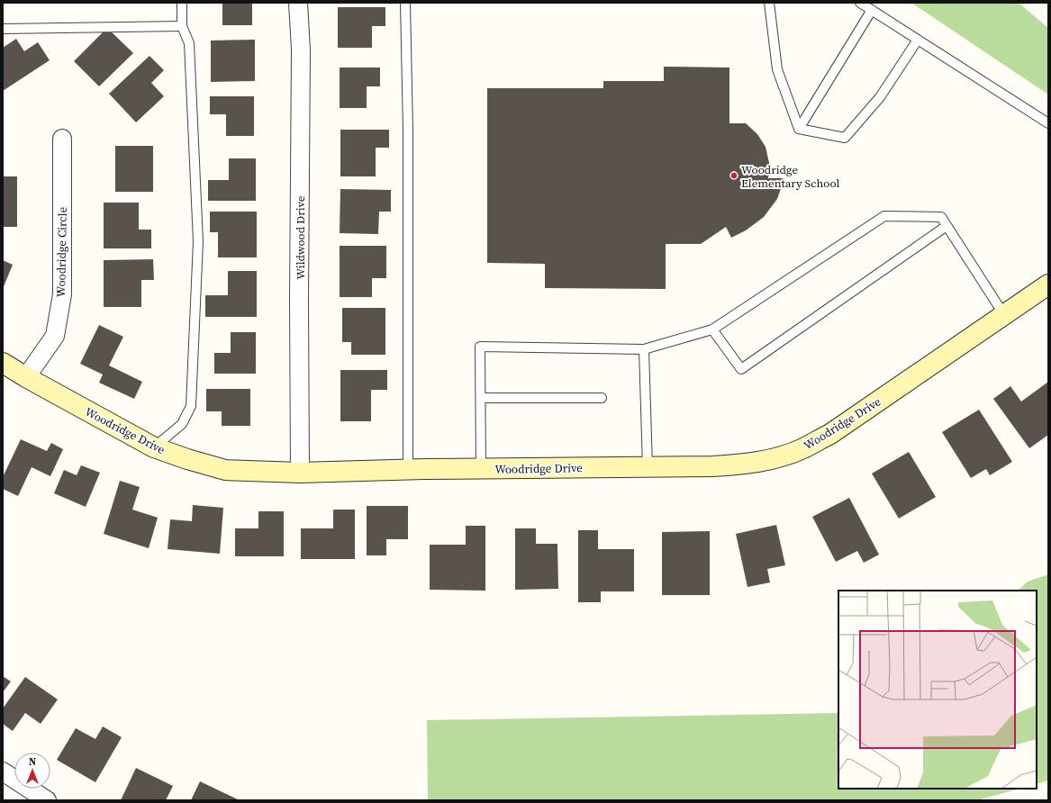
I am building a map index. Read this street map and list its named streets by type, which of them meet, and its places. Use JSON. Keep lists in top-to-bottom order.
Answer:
{
  "streets": {
    "street": ["Wildwood Drive", "Woodridge Circle", "Woodridge Drive"]
  },
  "crossings": [
    ["Wildwood Drive", "Woodridge Drive"],
    ["Woodridge Circle", "Woodridge Drive"]
  ],
  "places": ["Woodridge Elementary School"],
  "north": "top"
}
